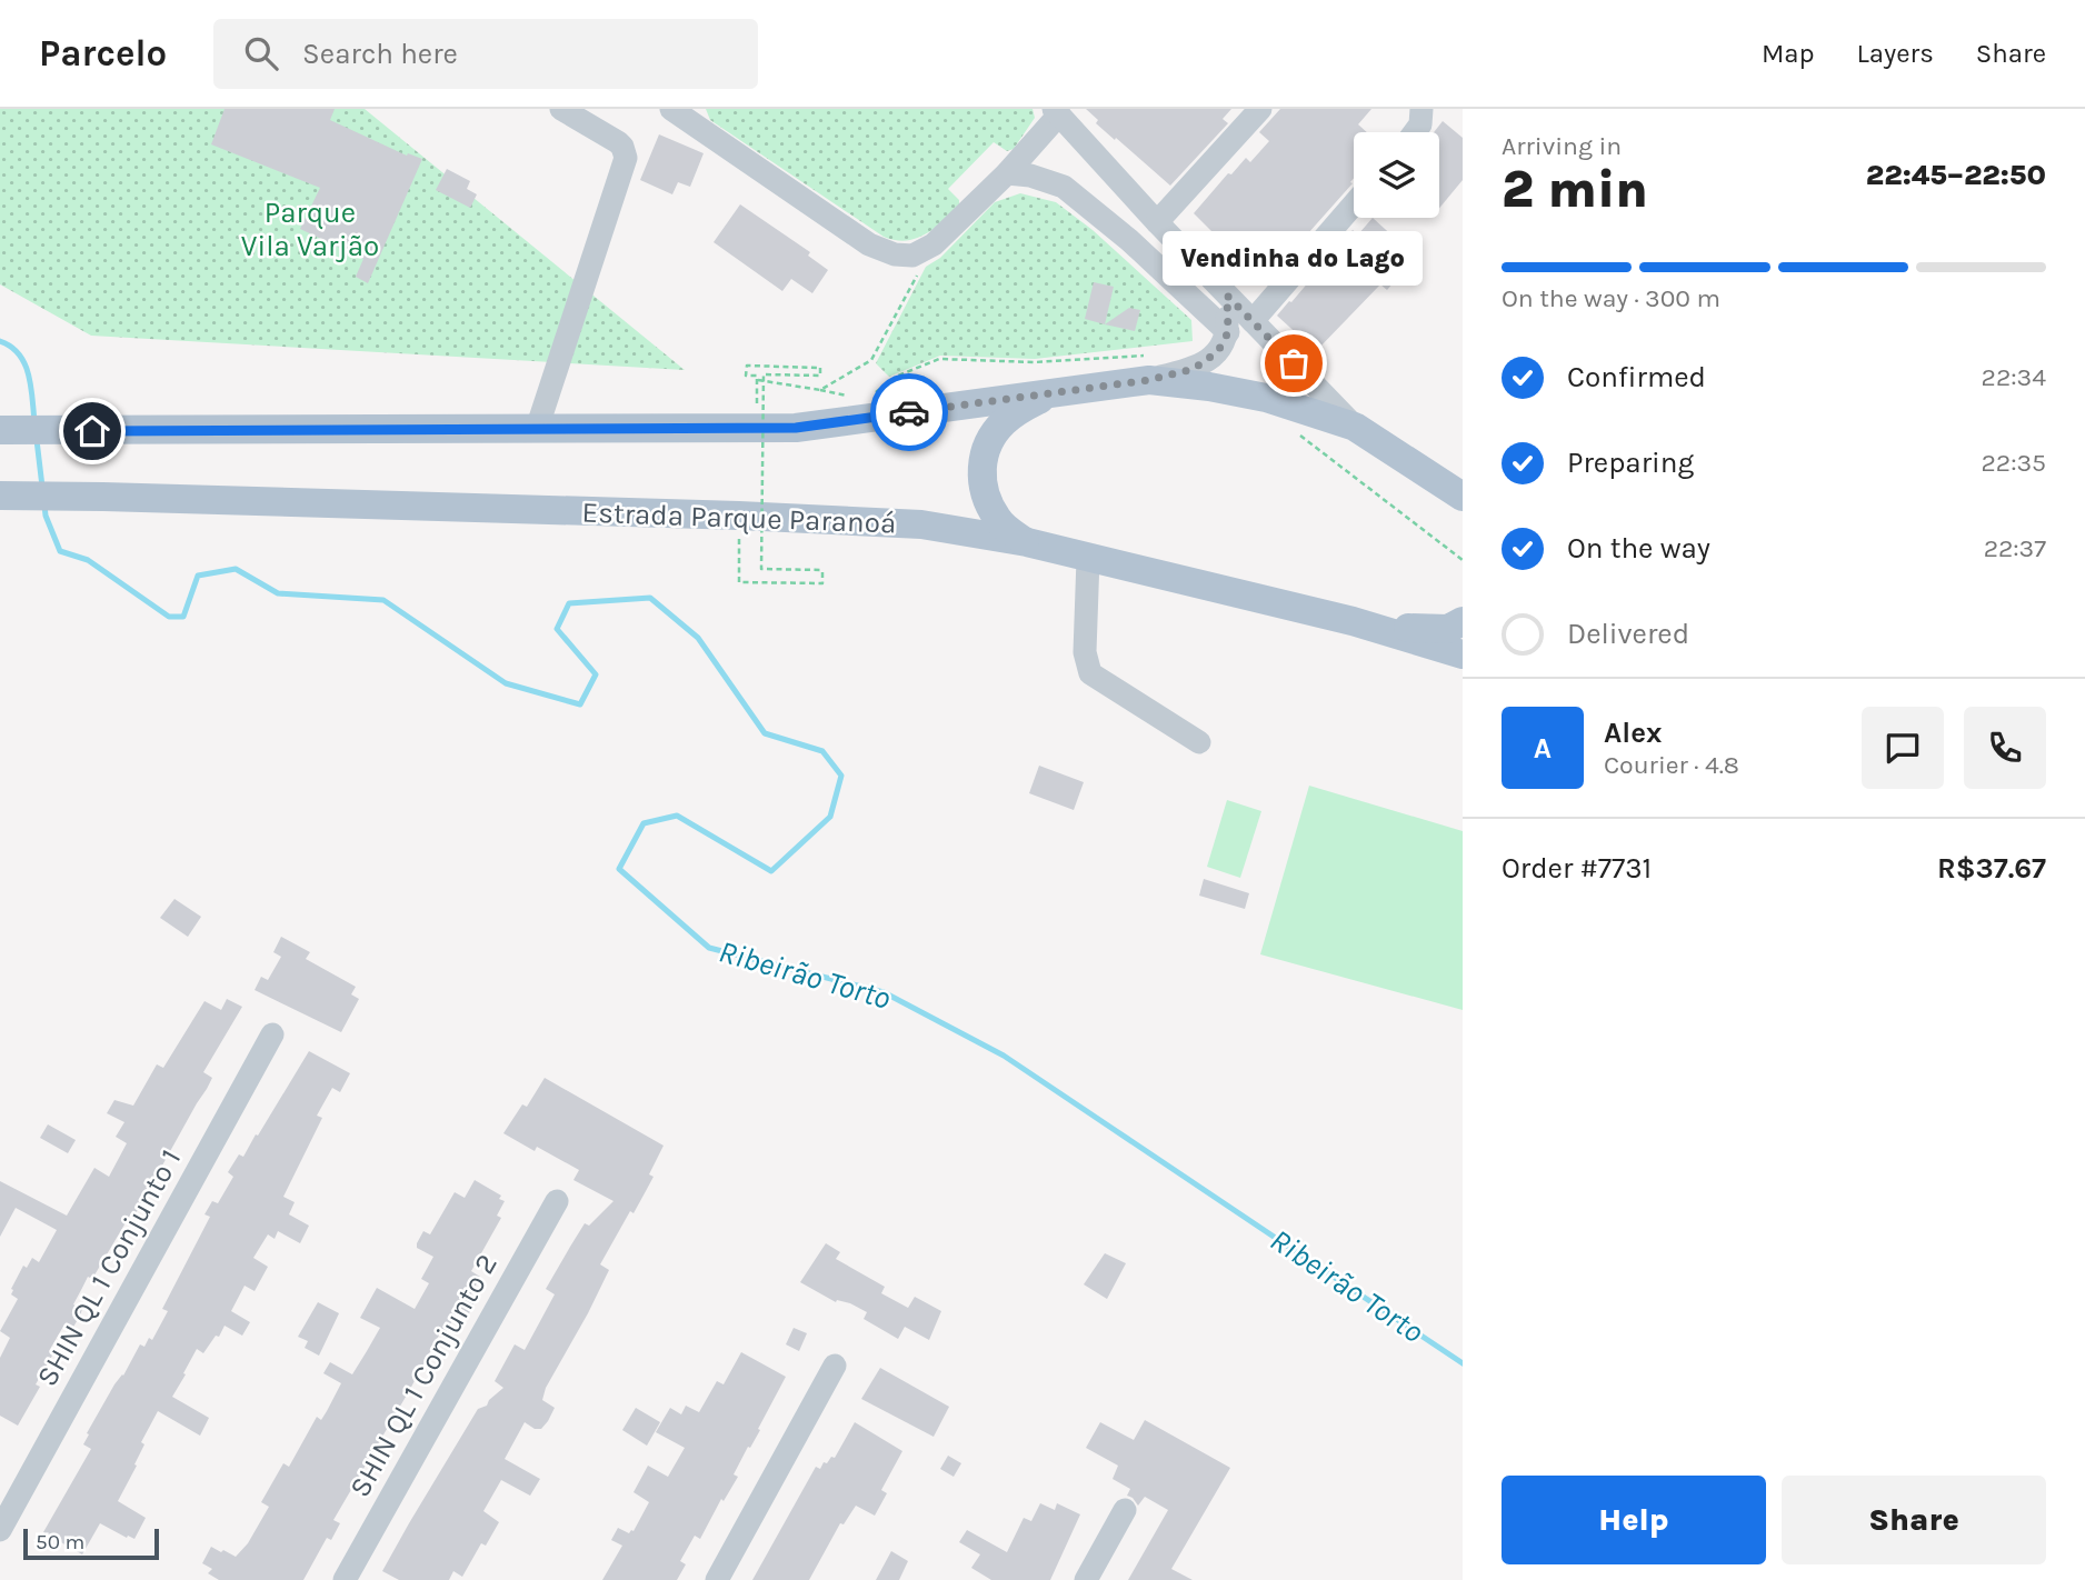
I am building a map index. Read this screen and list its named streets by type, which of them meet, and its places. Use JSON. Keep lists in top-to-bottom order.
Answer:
{
  "streets": {
    "main road": ["Estrada Parque Paranoá"],
    "street": ["SHIN QL 1 Conjunto 1", "SHIN QL 1 Conjunto 2"]
  },
  "water": ["Ribeirão Torto"],
  "parks": ["Parque Vila Varjão"],
  "places": ["Vendinha do Lago"],
  "scale_bar": "50 m",
  "page": {
    "header": "Parcelo",
    "search": "Search here",
    "nav": ["Map", "Layers", "Share"],
    "heading": ["2 min", "Arriving in", "22:45–22:50"],
    "panel": [
      "Alex",
      "Courier · 4.8",
      "Order #7731",
      "R$37.67"
    ],
    "bubble": "Vendinha do Lago",
    "bar": "On the way · 300 m",
    "list": [
      ["Confirmed", "22:34"],
      ["Preparing", "22:35"],
      ["On the way", "22:37"],
      "Delivered"
    ],
    "round": "A",
    "buttons": ["Help", "Share"],
    "scale": "50 m"
  }
}
